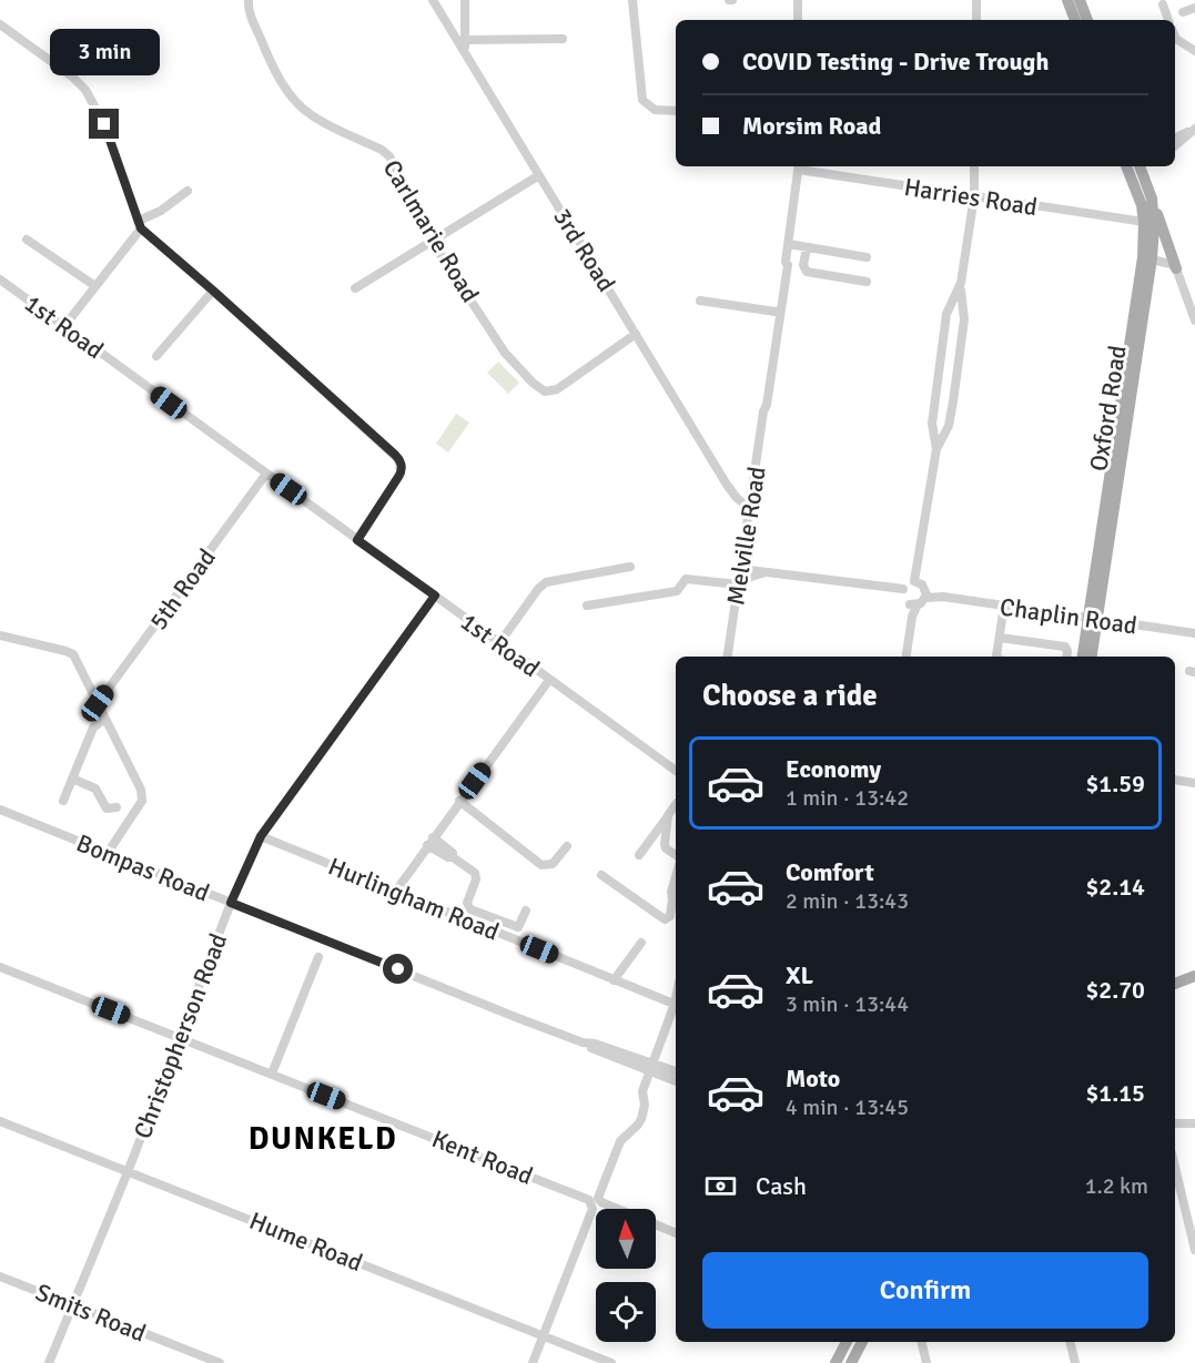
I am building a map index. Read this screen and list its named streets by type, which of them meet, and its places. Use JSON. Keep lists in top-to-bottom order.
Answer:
{
  "streets": {
    "main road": ["Oxford Road"],
    "street": [
      "Harries Road",
      "Carlmarie Road",
      "3rd Road",
      "1st Road",
      "Melville Road",
      "5th Road",
      "Chaplin Road",
      "Bompas Road",
      "Hurlingham Road",
      "Christopherson Road",
      "Kent Road",
      "Hume Road",
      "Smits Road"
    ]
  },
  "crossings": [
    ["Harries Road", "Oxford Road"],
    ["Harries Road", "Melville Road"],
    ["Carlmarie Road", "3rd Road"],
    ["3rd Road", "Melville Road"],
    ["1st Road", "5th Road"],
    ["1st Road", "Christopherson Road"],
    ["Oxford Road", "Chaplin Road"],
    ["Bompas Road", "Christopherson Road"],
    ["Hurlingham Road", "Christopherson Road"],
    ["Christopherson Road", "Kent Road"],
    ["Christopherson Road", "Hume Road"],
    ["Christopherson Road", "Smits Road"]
  ],
  "districts": ["DUNKELD"],
  "north": "top",
  "page": {
    "banner": ["COVID Testing - Drive Trough", "Morsim Road"],
    "bubble": "3 min",
    "heading": "Choose a ride",
    "list": [
      {
        "name": "Economy",
        "note": "1 min · 13:42",
        "value": "$1.59"
      },
      {
        "name": "Comfort",
        "note": "2 min · 13:43",
        "value": "$2.14"
      },
      {
        "name": "XL",
        "note": "3 min · 13:44",
        "value": "$2.70"
      },
      {
        "name": "Moto",
        "note": "4 min · 13:45",
        "value": "$1.15"
      }
    ],
    "pay": ["Cash", "1.2 km"],
    "buttons": "Confirm"
  }
}
